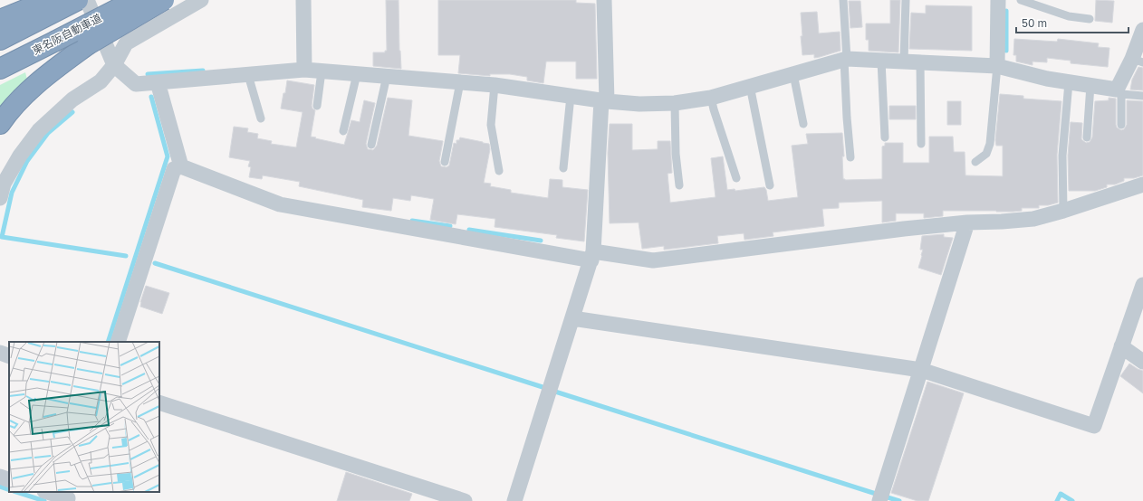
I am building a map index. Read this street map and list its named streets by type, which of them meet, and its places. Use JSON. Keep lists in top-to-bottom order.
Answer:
{
  "streets": {
    "highway": ["東名阪自動車道"]
  },
  "scale_bar": "50 m"
}
